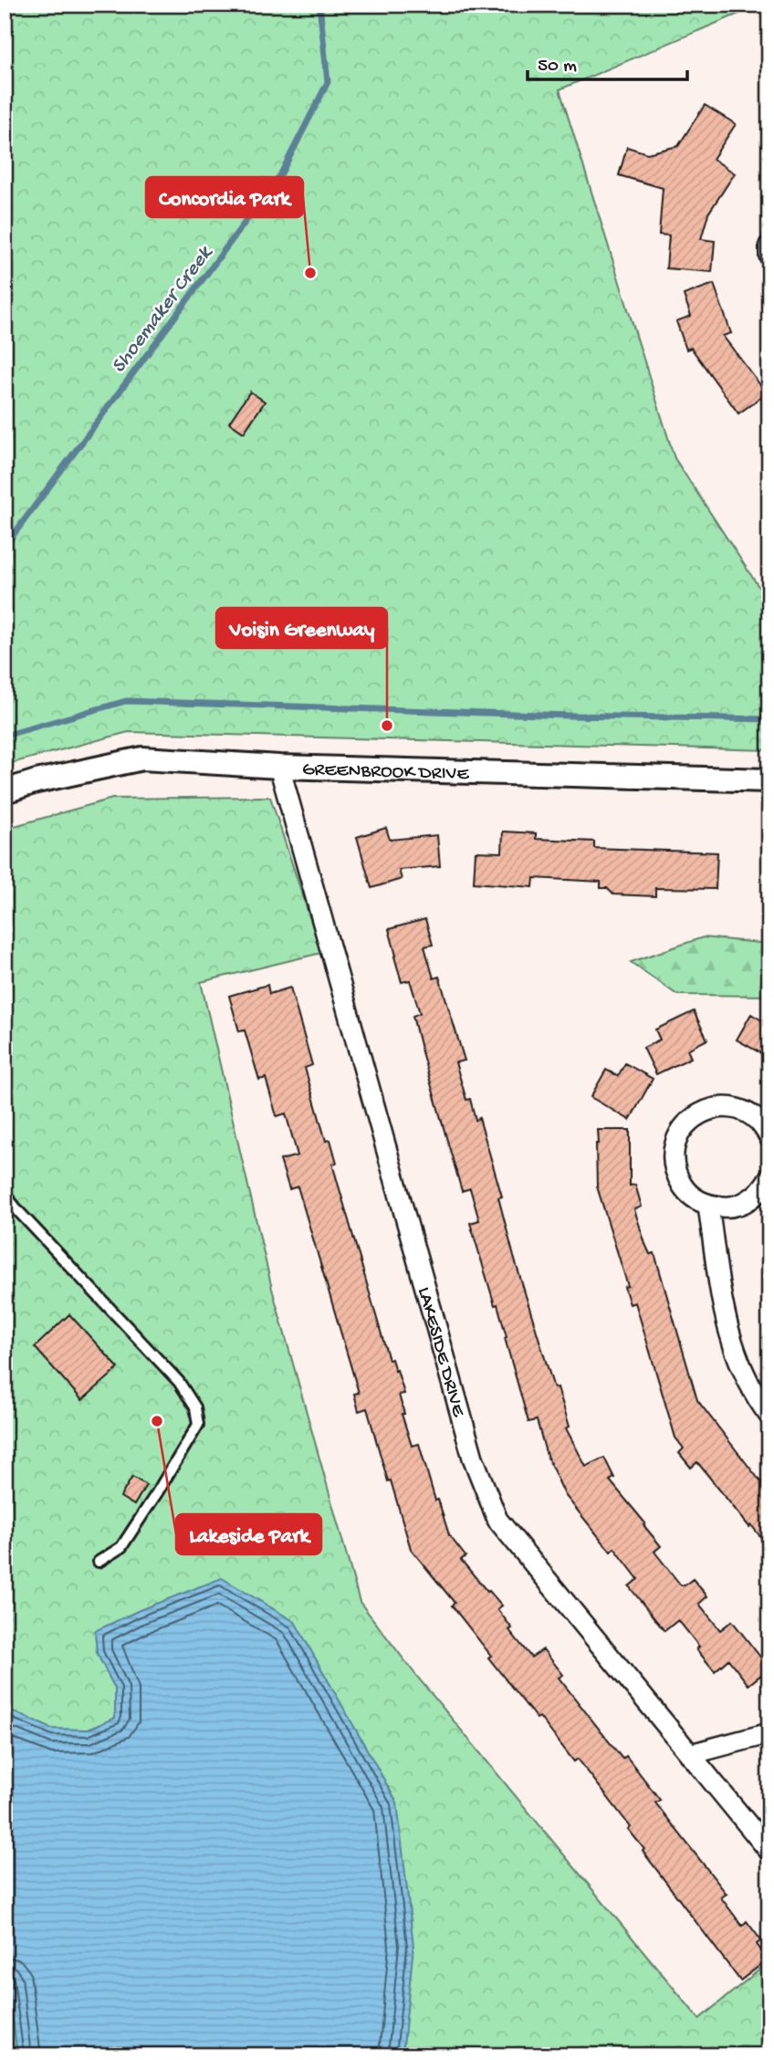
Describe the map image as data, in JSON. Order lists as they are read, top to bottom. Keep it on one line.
{"streets":{"street":["GREENBROOK DRIVE","LAKESIDE DRIVE"]},"crossings":[["GREENBROOK DRIVE","LAKESIDE DRIVE"]],"water":["Shoemaker Creek"],"places":["Concordia Park","Voisin Greenway","Lakeside Park"],"scale_bar":"50 m"}
